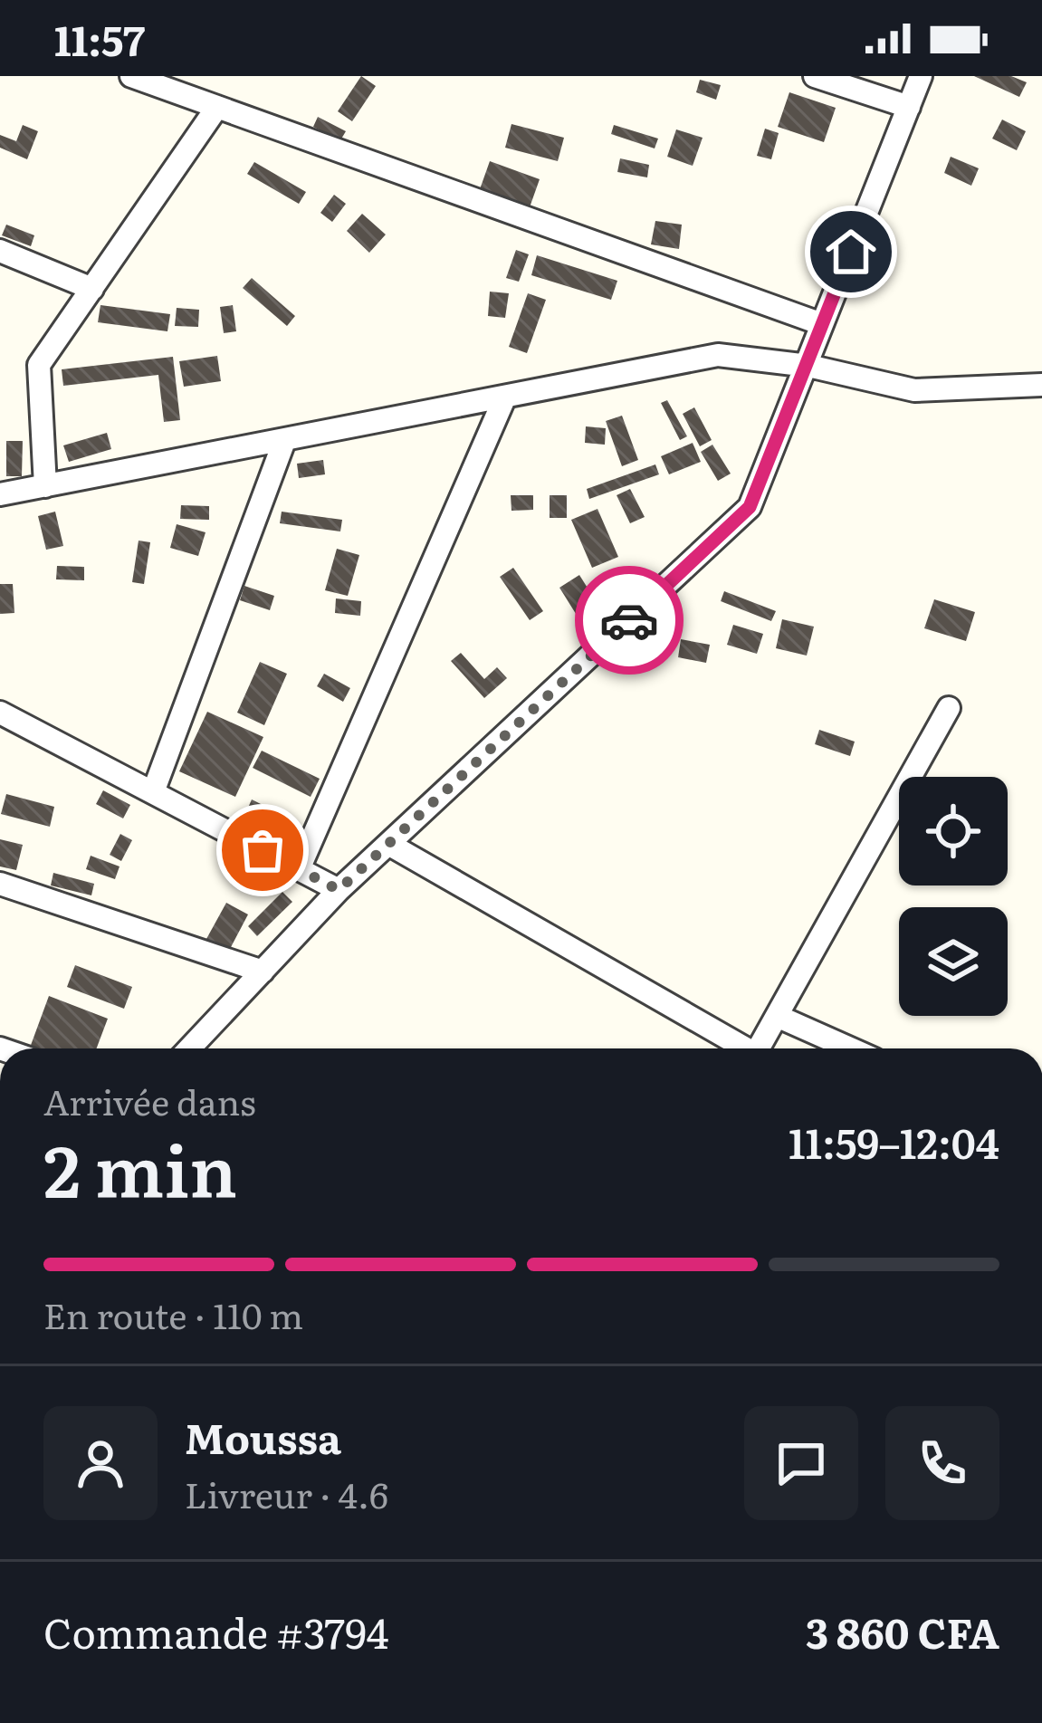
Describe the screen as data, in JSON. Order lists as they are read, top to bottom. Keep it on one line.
{"page":{"status":"11:57","heading":["2 min","Arrivée dans","11:59–12:04"],"panel":["Moussa","Livreur · 4.6","Commande #3794","3 860 CFA"],"bar":"En route · 110 m"}}
